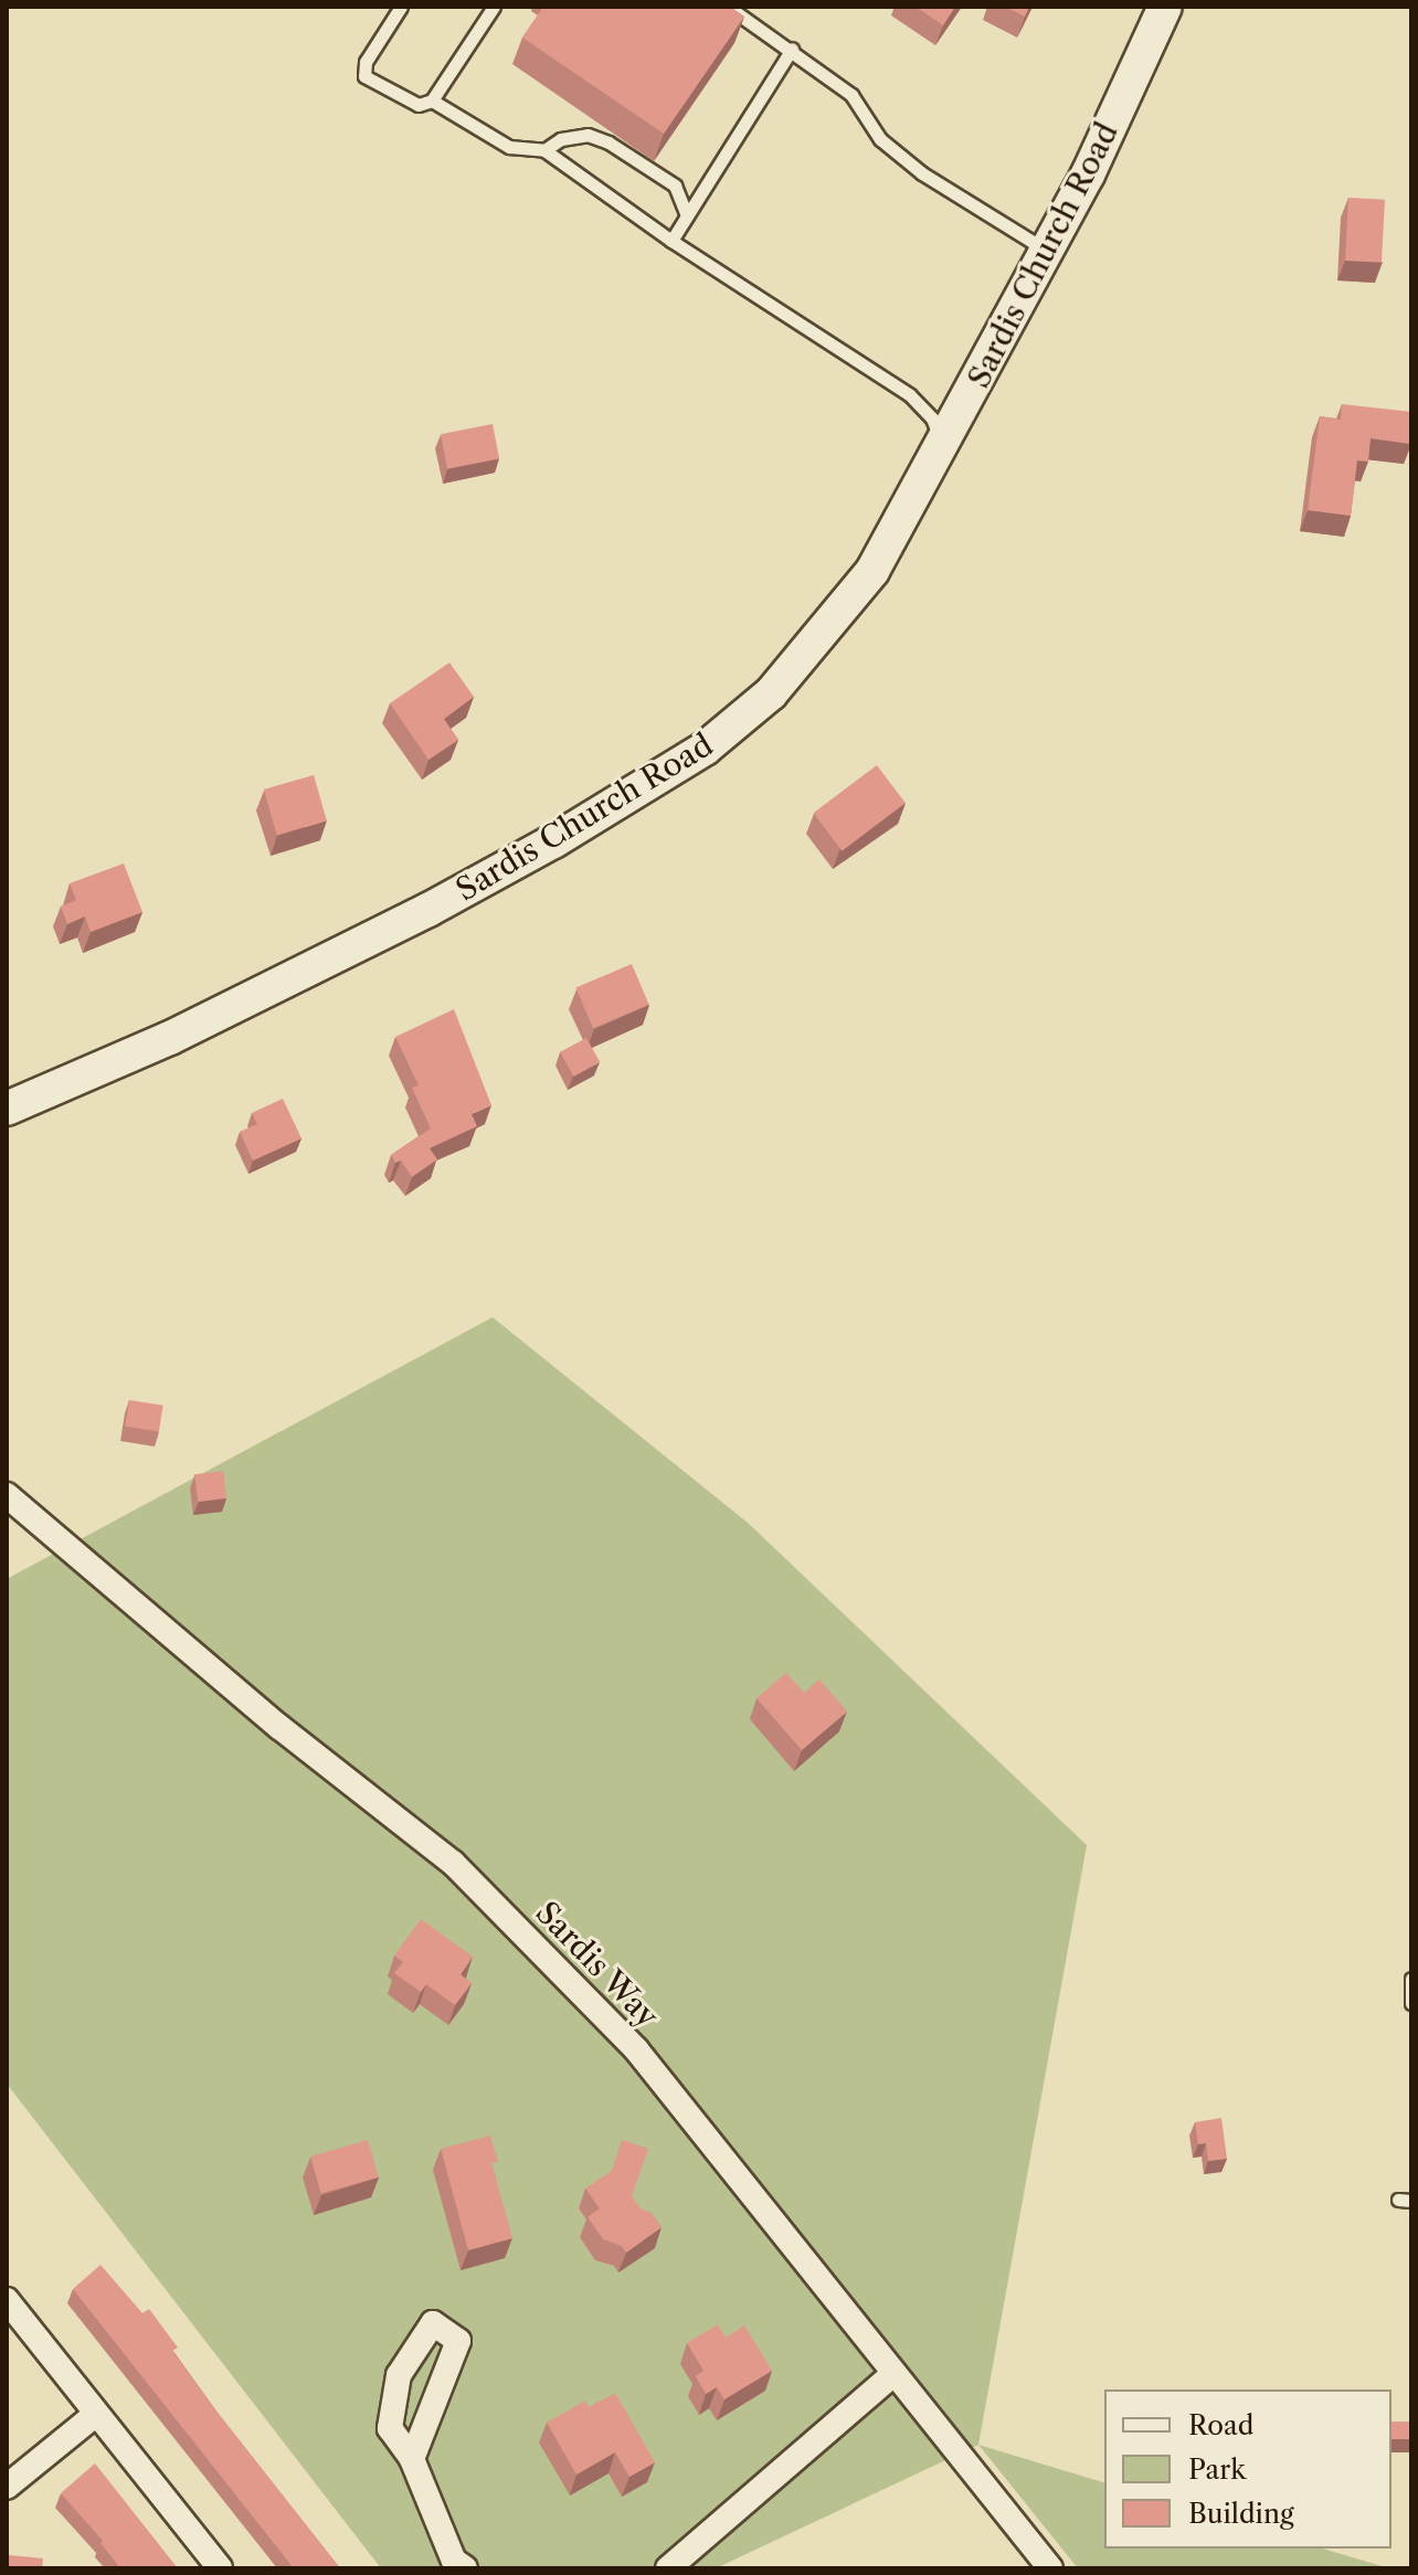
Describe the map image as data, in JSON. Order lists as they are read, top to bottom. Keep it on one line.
{"streets":{"street":["Sardis Church Road","Sardis Way"]},"legend":["Road","Park","Building"]}
